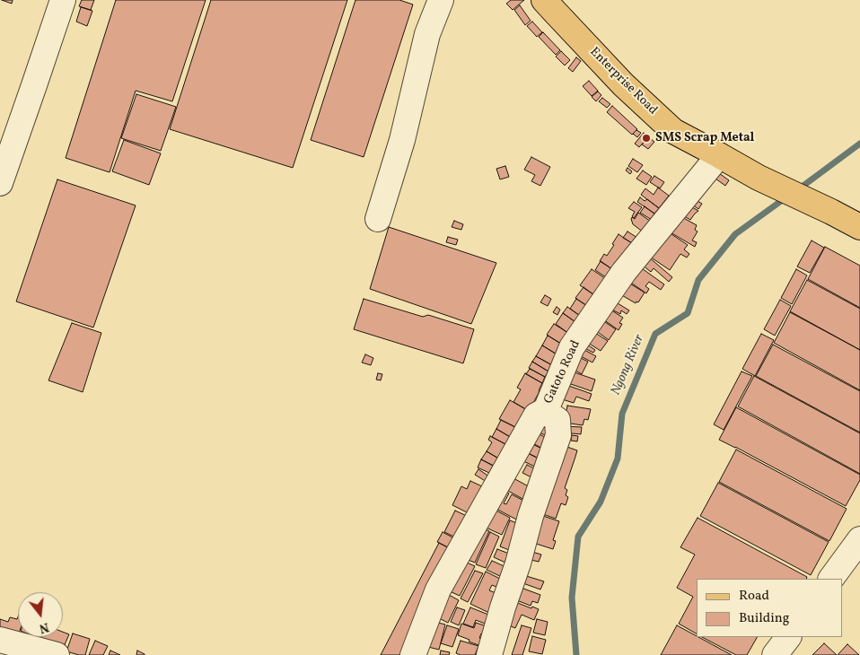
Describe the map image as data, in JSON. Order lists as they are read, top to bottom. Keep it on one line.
{"streets":{"main road":["Enterprise Road"],"street":["Gatoto Road"]},"crossings":[["Enterprise Road","Gatoto Road"]],"water":["Ngong River"],"places":["SMS Scrap Metal"],"legend":["Road","Building"],"north":"bottom"}
